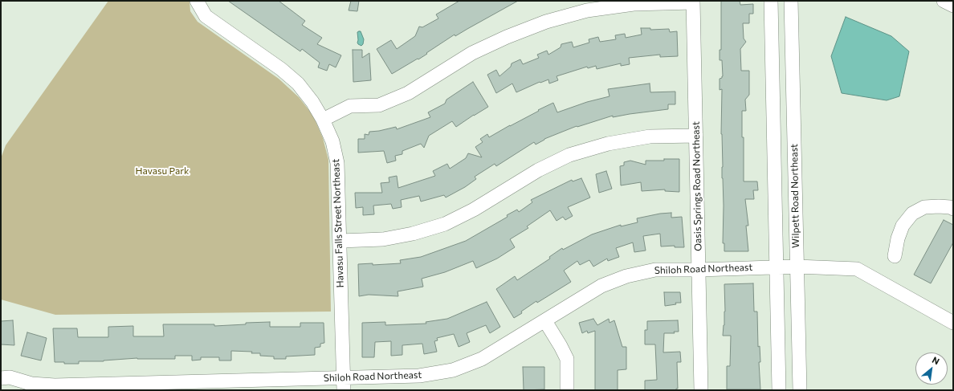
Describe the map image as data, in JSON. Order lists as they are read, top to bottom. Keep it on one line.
{"streets":{"street":["Oasis Springs Road Northeast","Wilpett Road Northeast","Havasu Falls Street Northeast","Shiloh Road Northeast"]},"crossings":[["Oasis Springs Road Northeast","Shiloh Road Northeast"],["Wilpett Road Northeast","Shiloh Road Northeast"],["Havasu Falls Street Northeast","Shiloh Road Northeast"]],"parks":["Havasu Park"],"north":"top right"}
